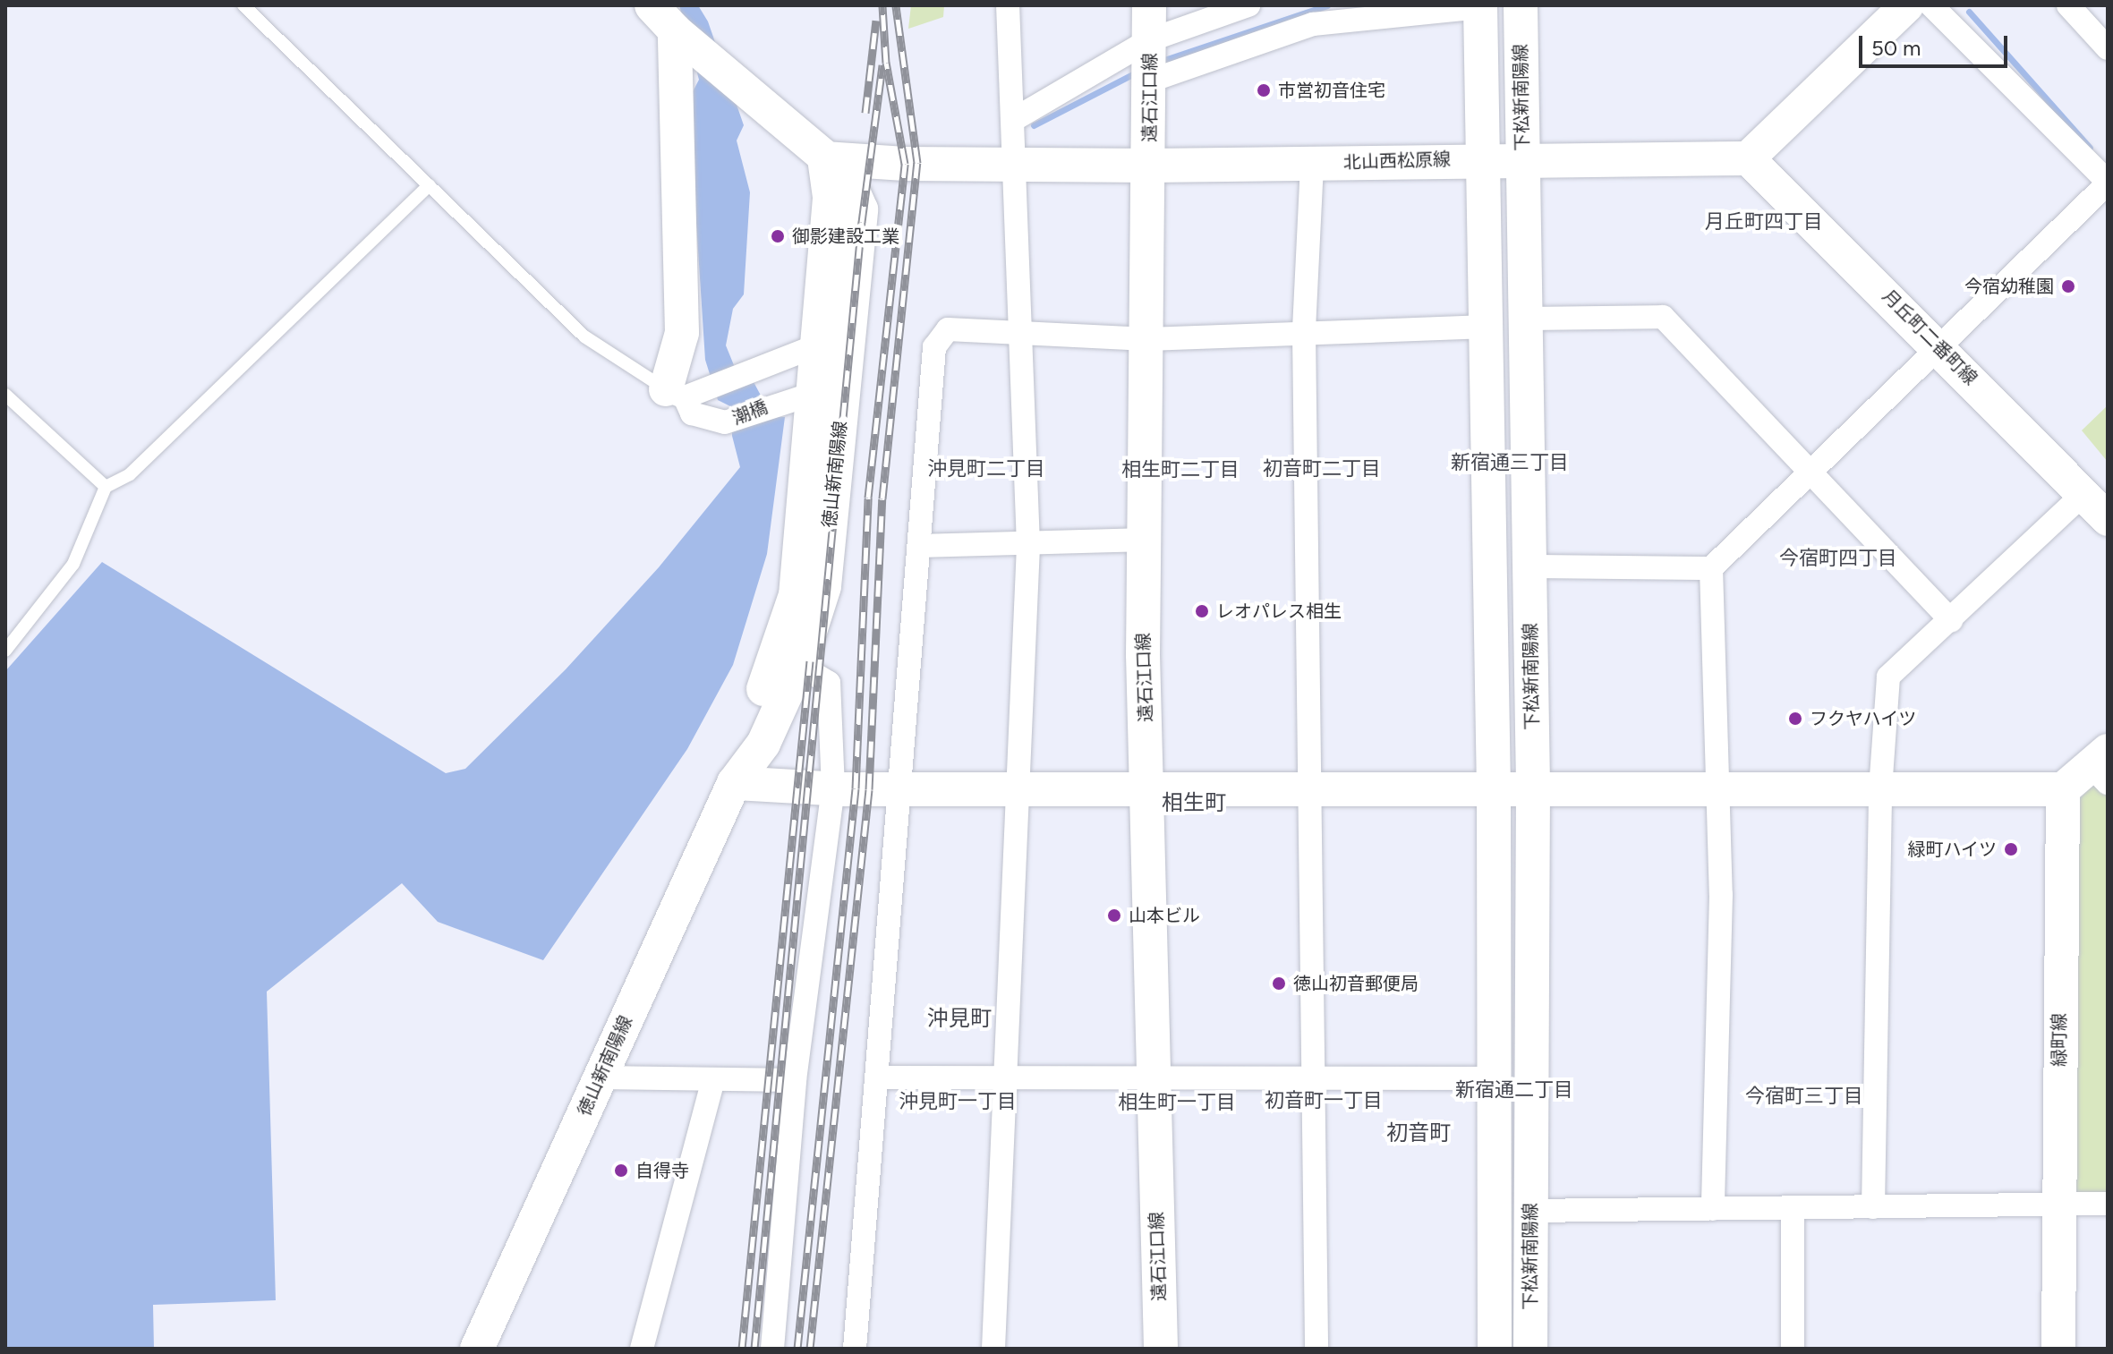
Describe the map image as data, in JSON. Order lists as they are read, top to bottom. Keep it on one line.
{"streets":{"street":["遠石江口線","下松新南陽線","北山西松原線","月丘町二番町線","潮橋","徳山新南陽線","緑町線"]},"crossings":[["遠石江口線","北山西松原線"],["下松新南陽線","北山西松原線"],["北山西松原線","月丘町二番町線"],["北山西松原線","徳山新南陽線"],["潮橋","徳山新南陽線"]],"districts":["月丘町四丁目","新宿通三丁目","沖見町二丁目","初音町二丁目","相生町二丁目","今宿町四丁目","相生町","沖見町","新宿通二丁目","今宿町三丁目","初音町一丁目","沖見町一丁目","相生町一丁目","初音町"],"places":["市営初音住宅","御影建設工業","今宿幼稚園","レオパレス相生","フクヤハイツ","緑町ハイツ","山本ビル","徳山初音郵便局","自得寺"],"scale_bar":"50 m"}
